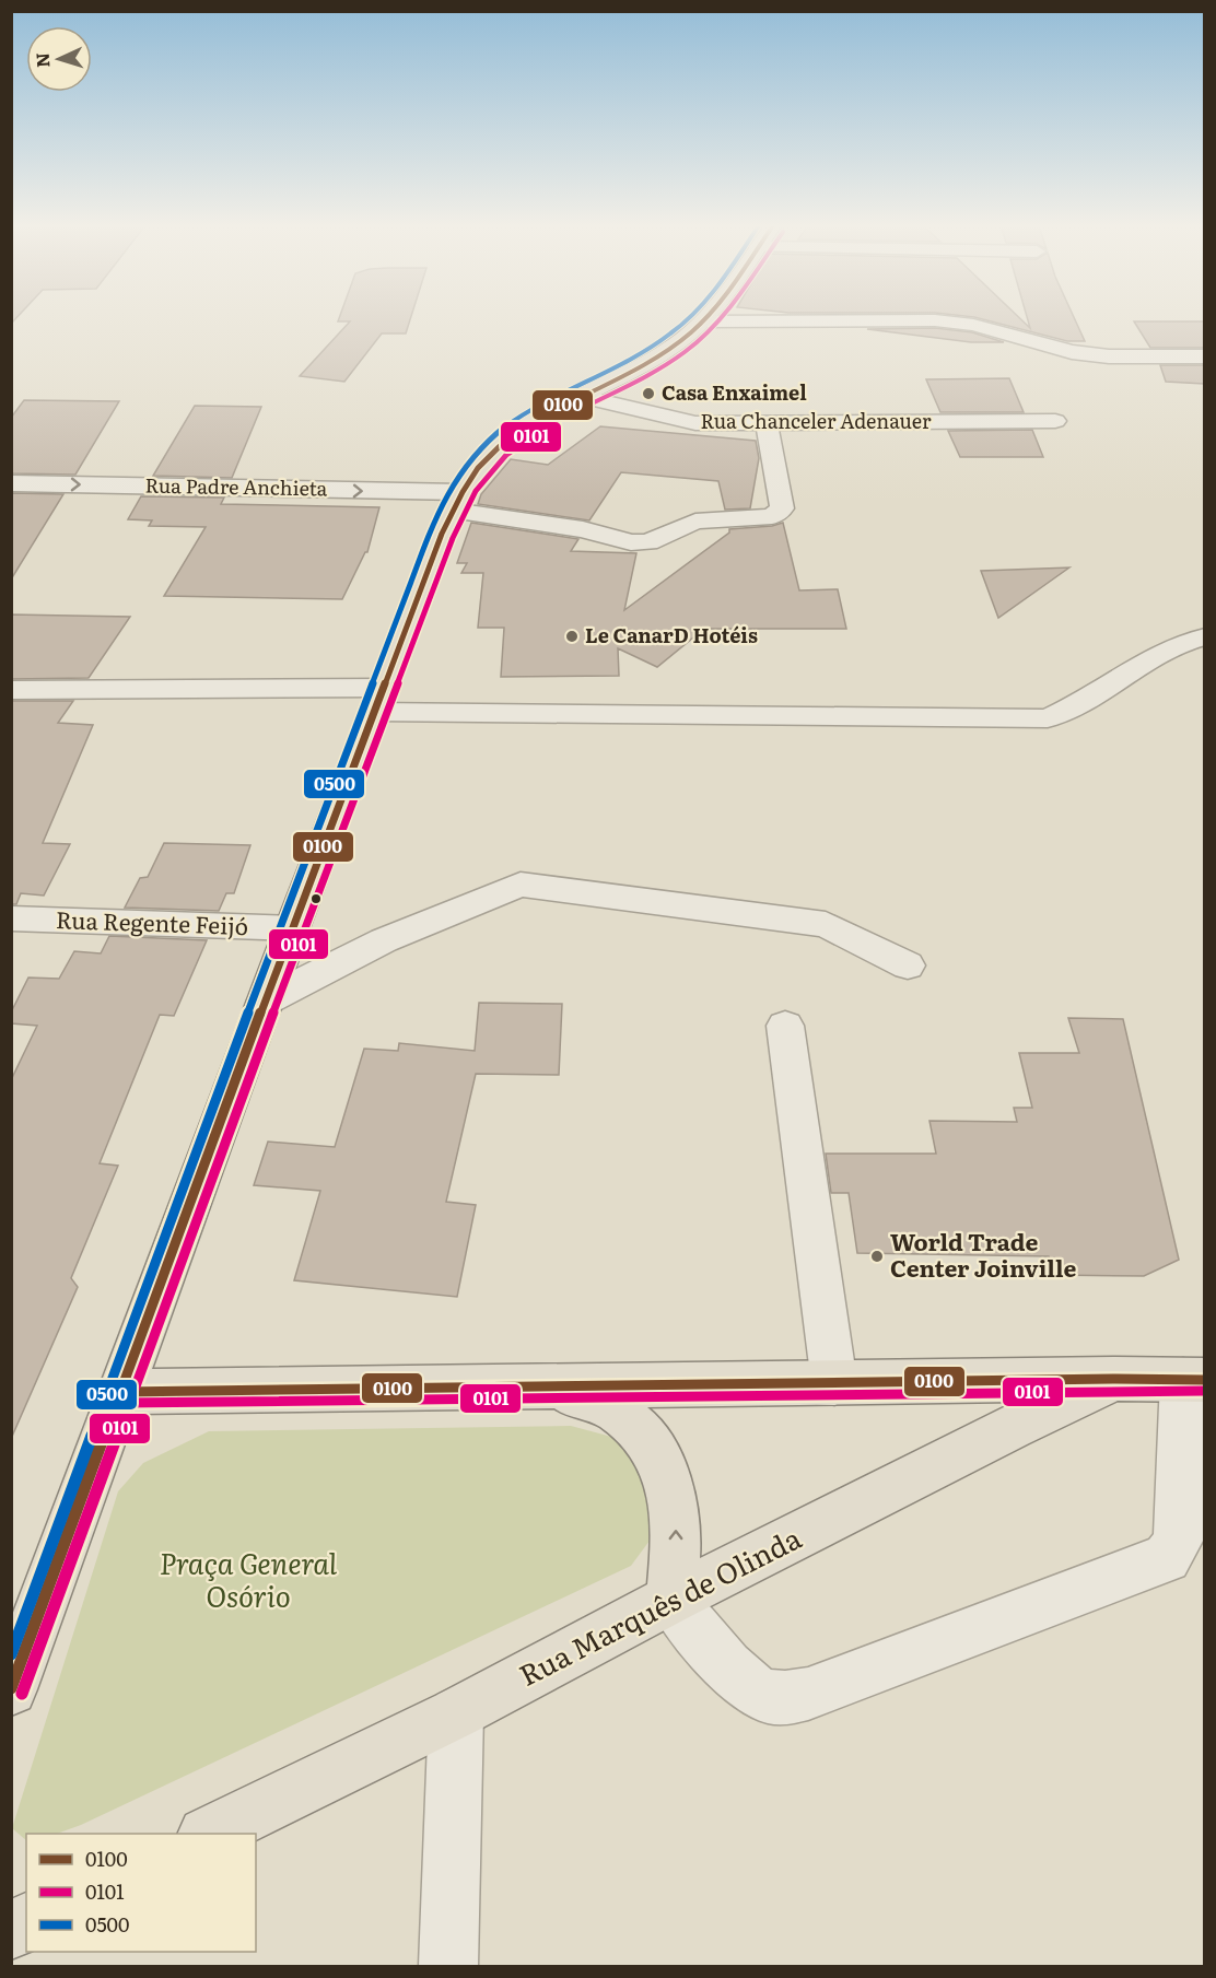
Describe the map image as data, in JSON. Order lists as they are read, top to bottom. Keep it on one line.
{"streets":{"main road":["Rua Marquês de Olinda"],"street":["Rua Chanceler Adenauer","Rua Padre Anchieta","Rua Regente Feijó"]},"crossings":[["Rua Chanceler Adenauer","Rua Padre Anchieta"]],"parks":["Praça General Osório"],"places":["Casa Enxaimel","Le CanarD Hotéis","World Trade Center Joinville"],"lines":["transit line 0100","transit line 0101","transit line 0500"],"legend":["0100","0101","0500"],"north":"left"}
